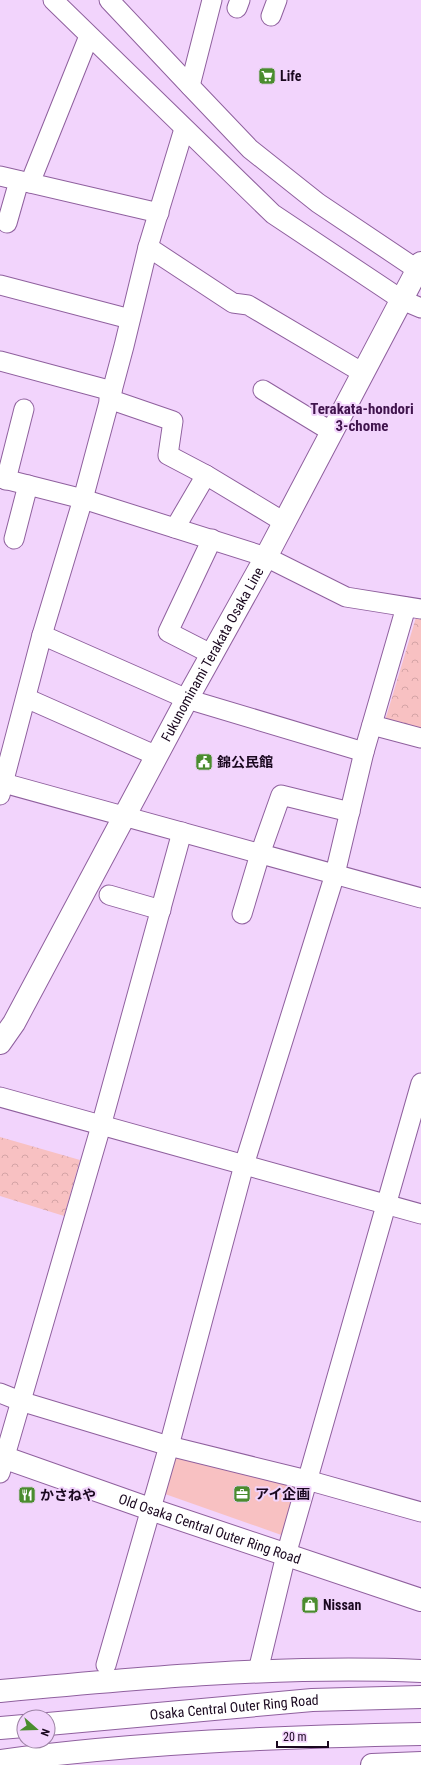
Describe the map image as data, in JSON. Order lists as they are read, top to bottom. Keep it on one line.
{"streets":{"main road":["Fukunominami Terakata Osaka Line","Old Osaka Central Outer Ring Road","Osaka Central Outer Ring Road"]},"districts":["Terakata-hondori 3-chome"],"places":{"supermarket":["Life"],"public building":["錦公民館"],"office":["アイ企画"],"restaurant":["かさねや"],"shop":["Nissan"]},"scale_bar":"20 m","north":"right"}
